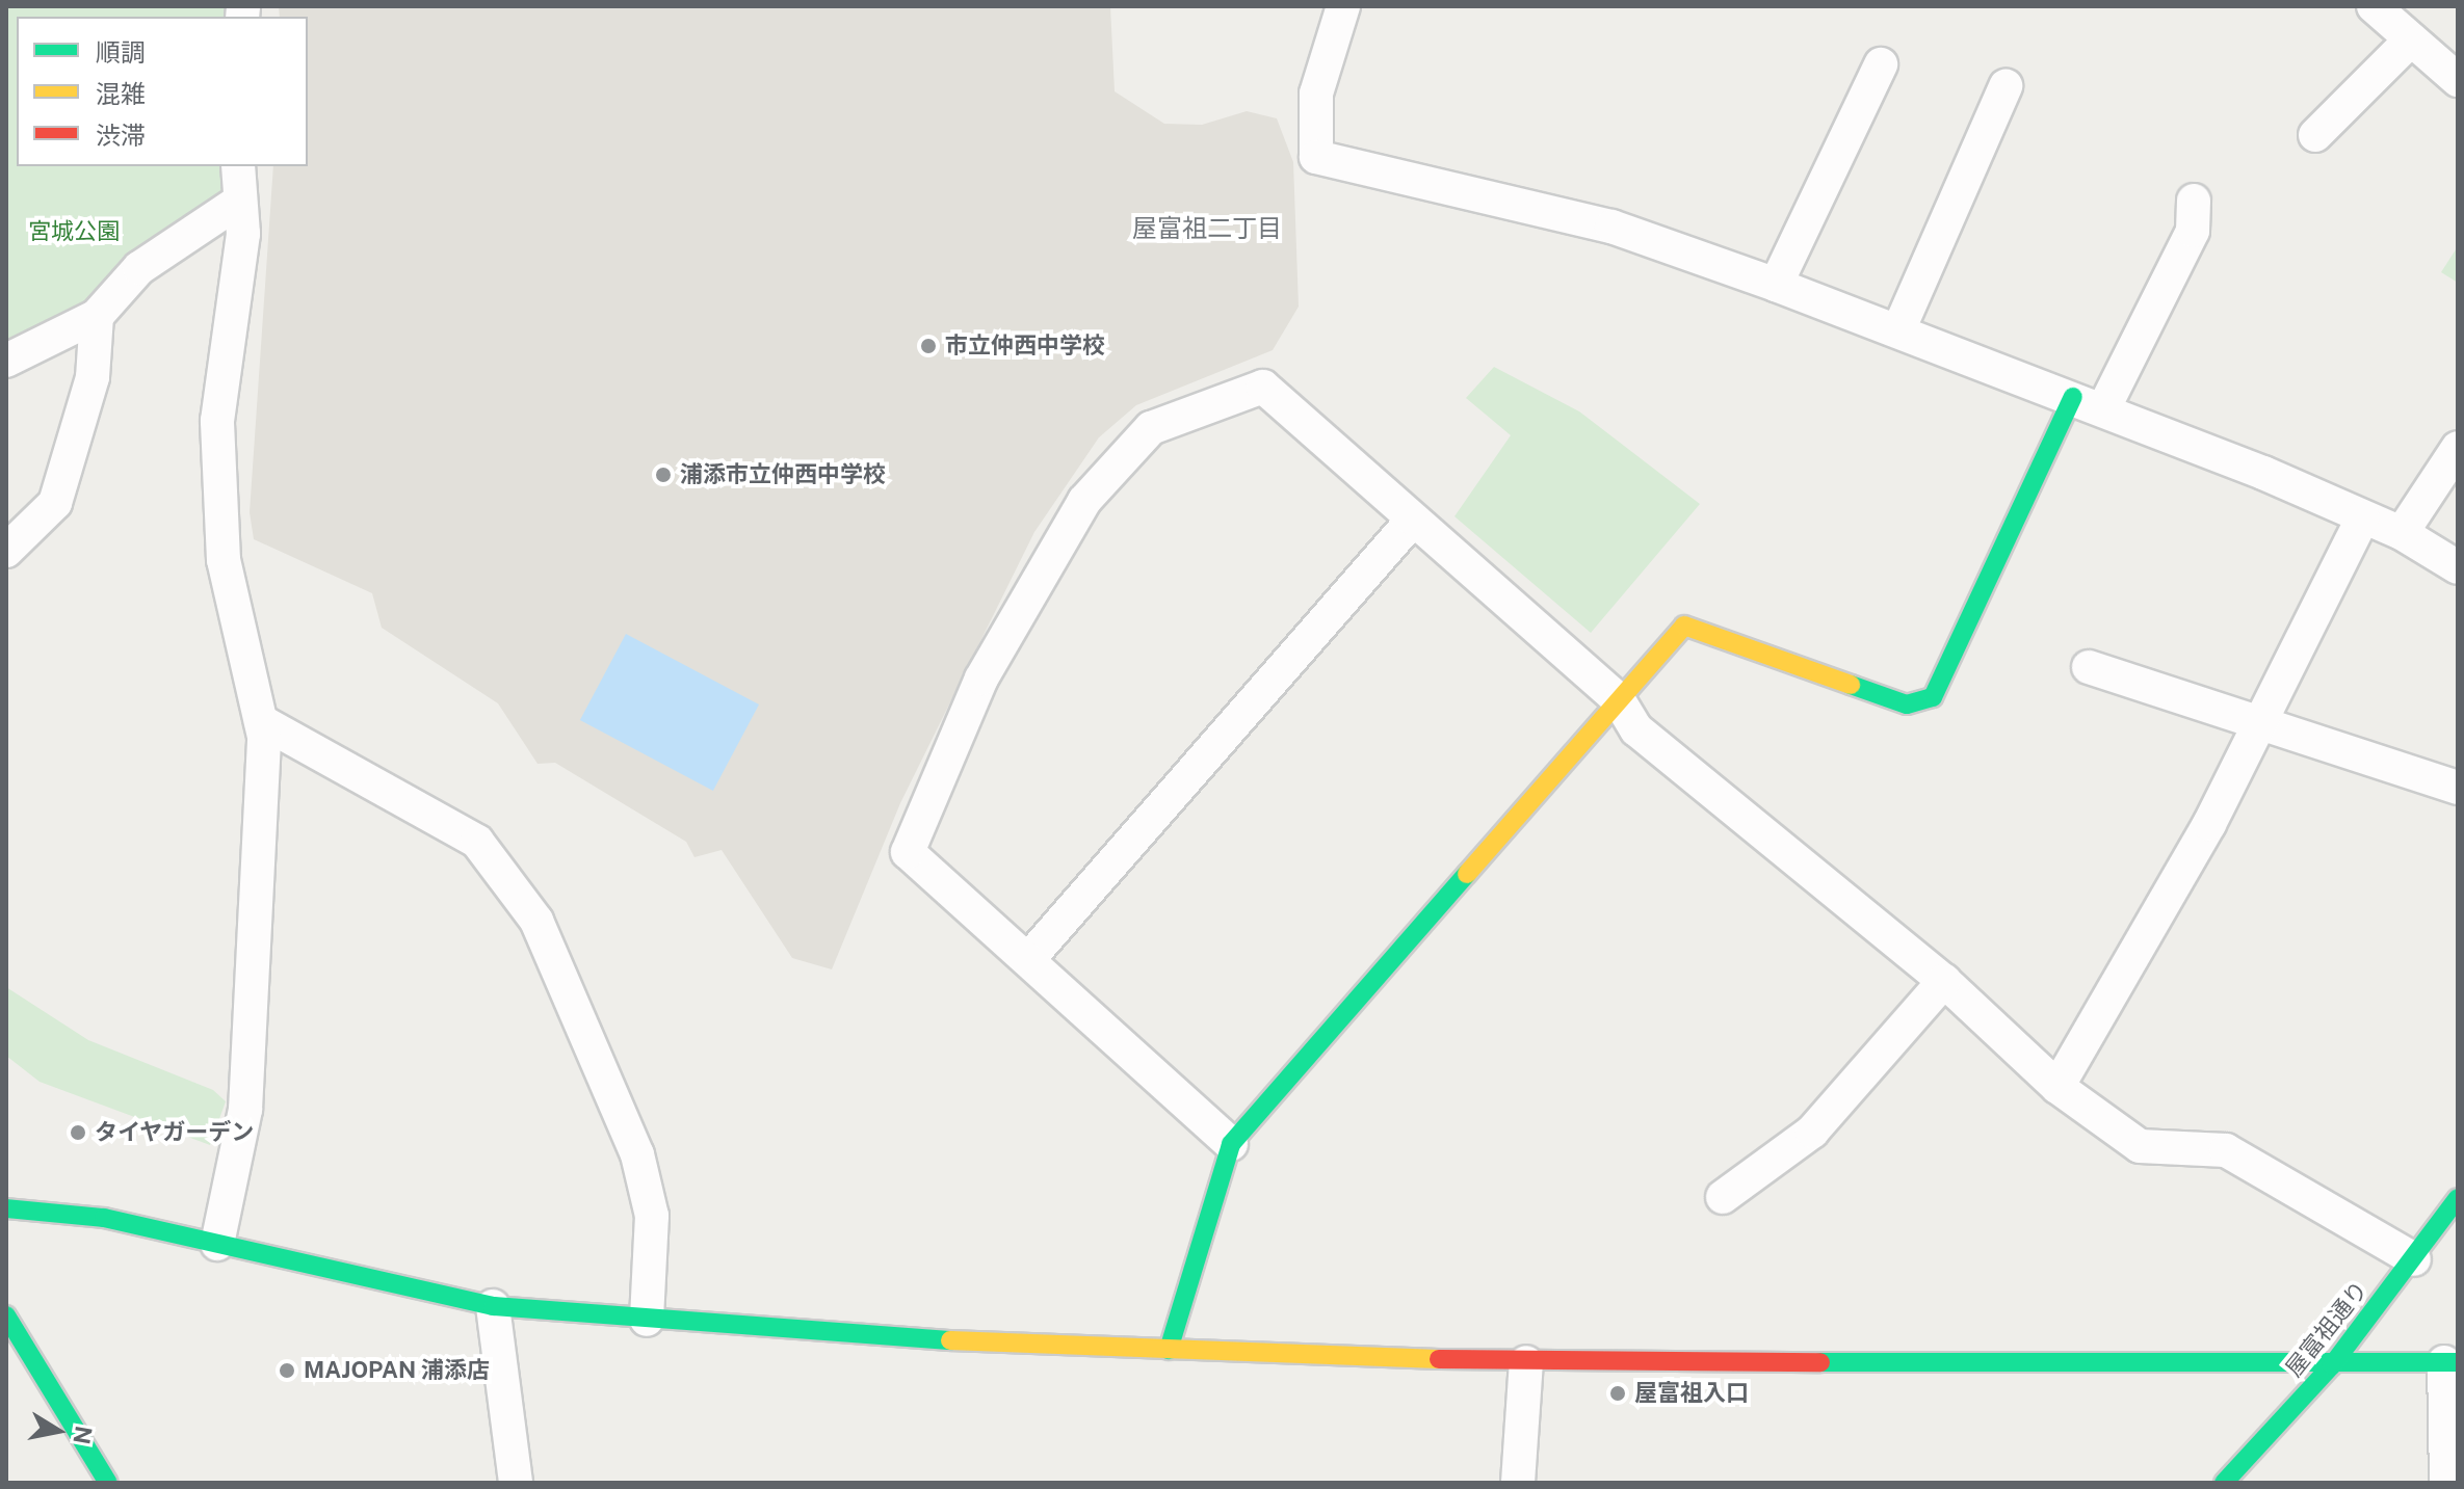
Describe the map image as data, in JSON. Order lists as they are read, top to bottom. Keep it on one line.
{"streets":{"street":["屋富祖通り"]},"districts":["屋富祖二丁目"],"parks":["宮城公園"],"places":["市立仲西中学校","浦添市立仲西中学校","タイヤガーデン","MAJOPAN 浦添店","屋富祖入口"],"legend":["順調","混雑","渋滞"],"north":"right"}
